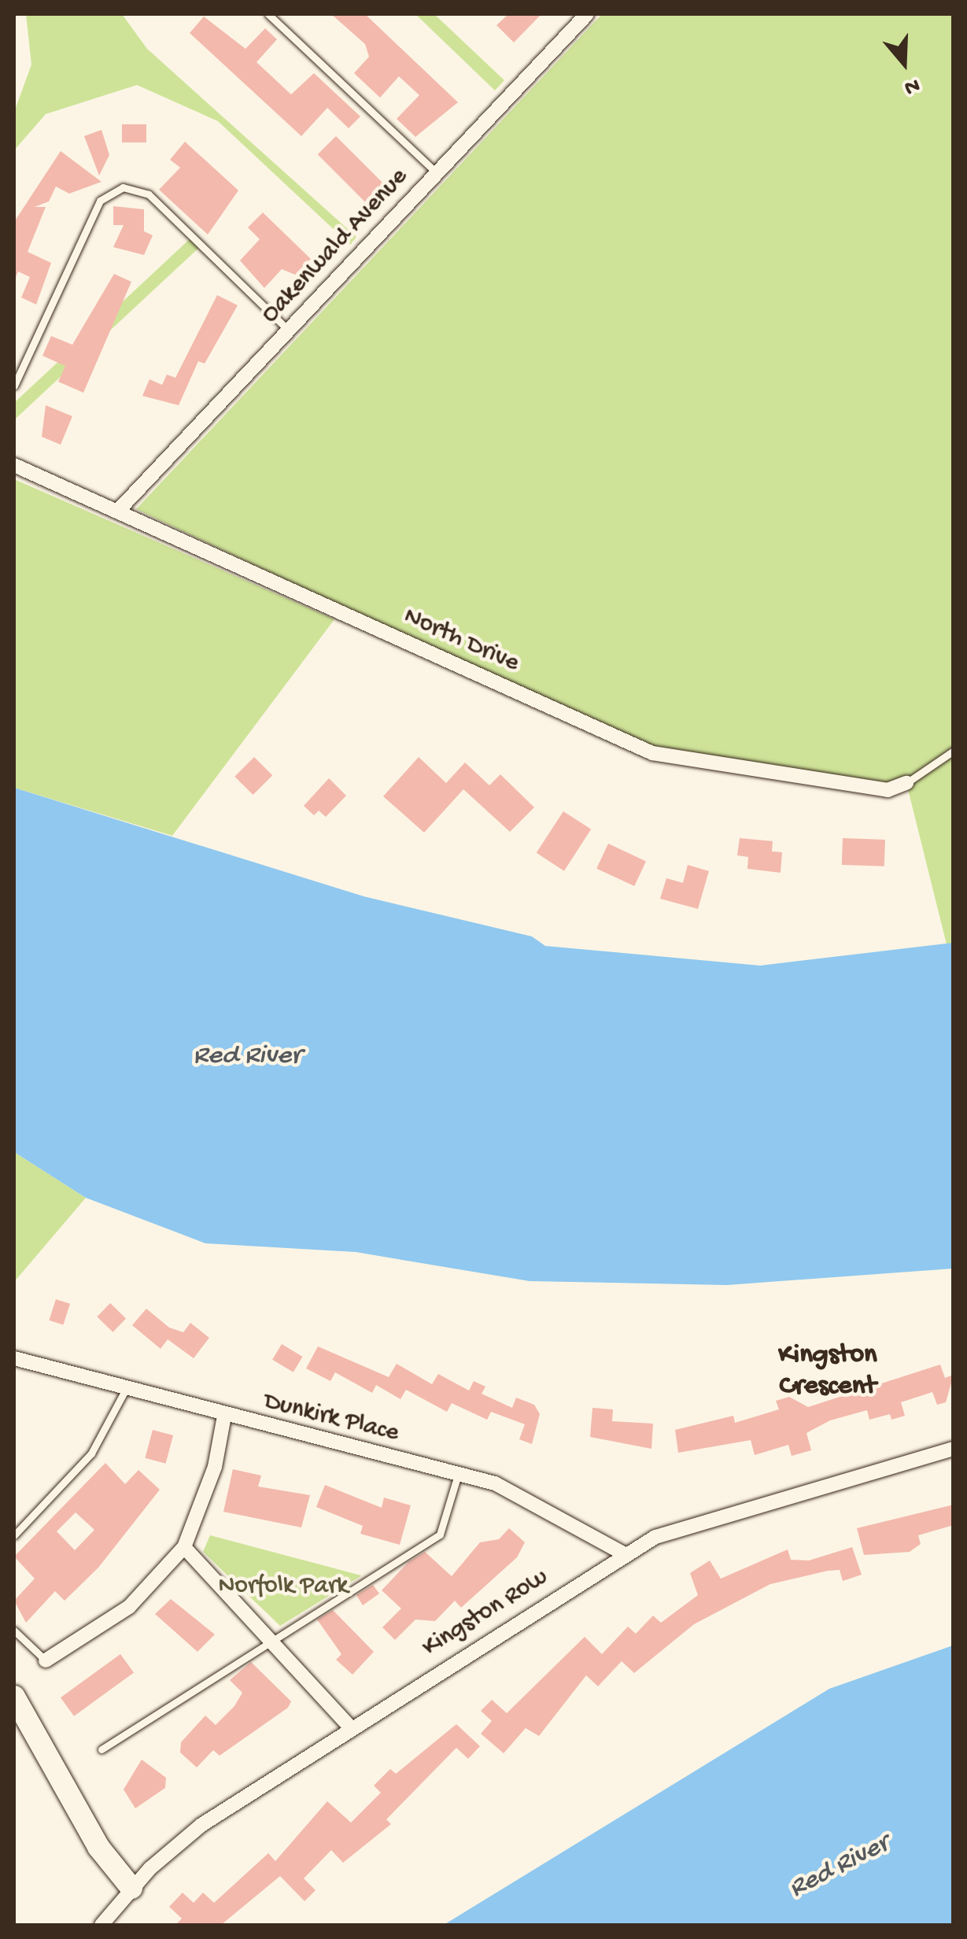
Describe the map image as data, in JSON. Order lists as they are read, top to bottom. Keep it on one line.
{"streets":{"street":["Oakenwald Avenue","North Drive","Dunkirk Place","Kingston Row"]},"crossings":[["Oakenwald Avenue","North Drive"],["Dunkirk Place","Kingston Row"]],"districts":["Kingston Crescent"],"water":["Red River"],"parks":["Norfolk Park"],"north":"bottom"}
